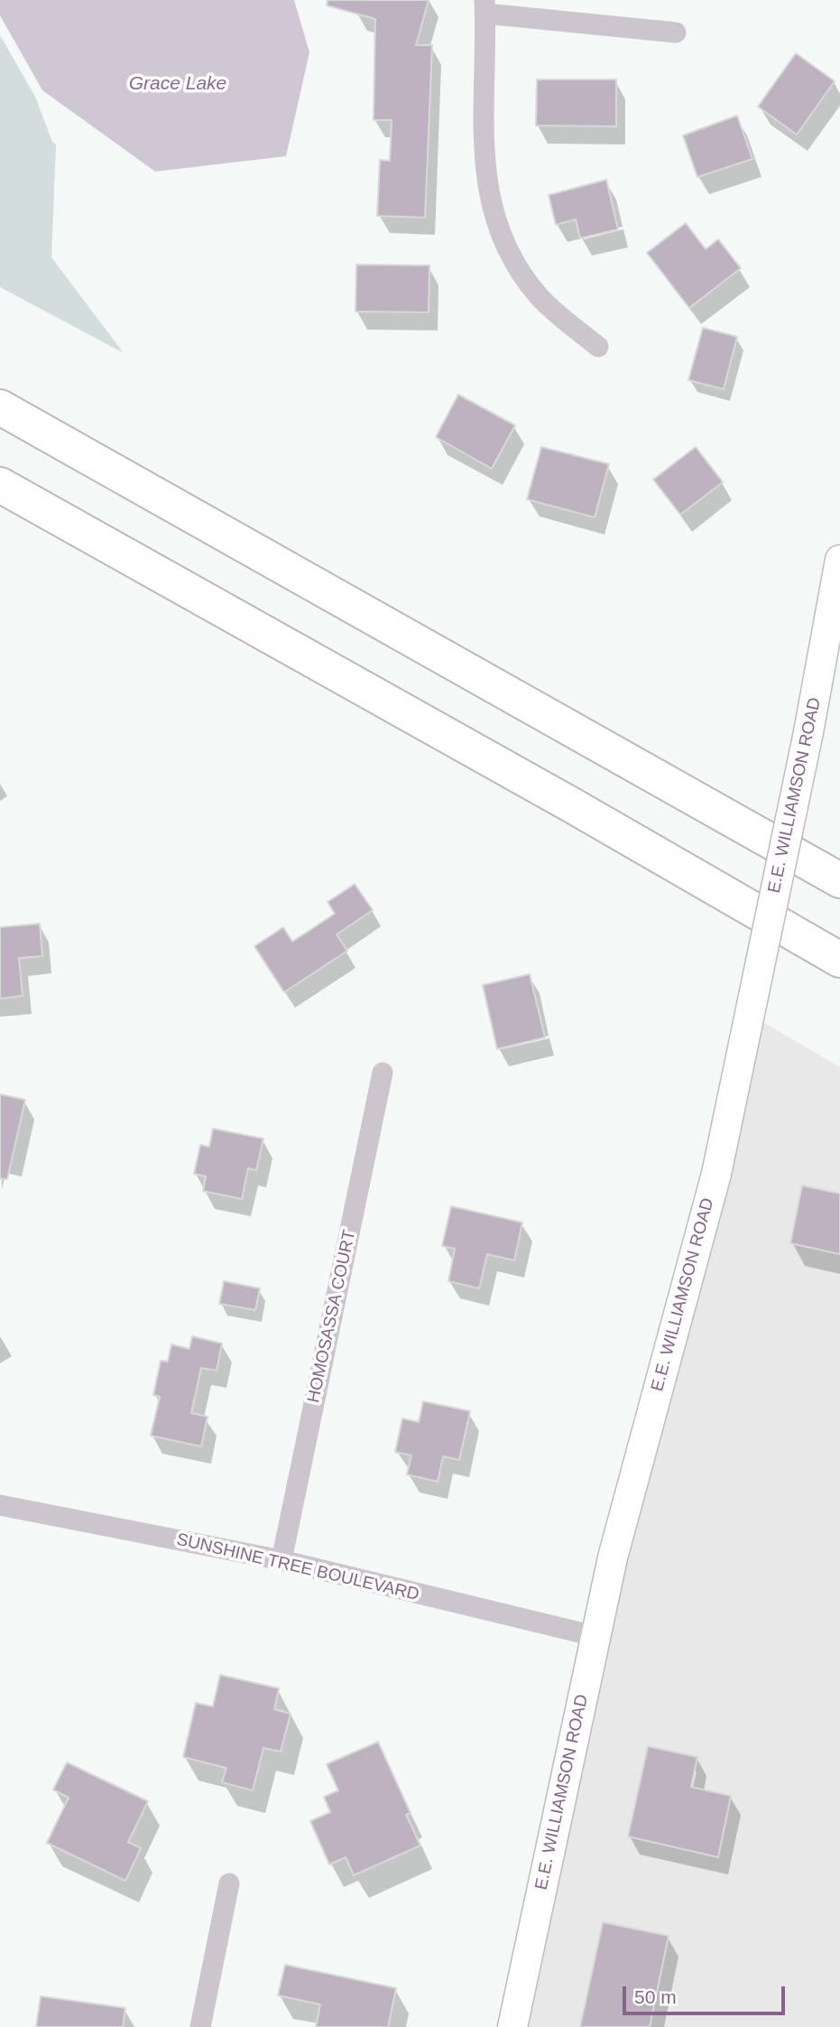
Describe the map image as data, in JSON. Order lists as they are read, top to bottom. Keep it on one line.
{"streets":{"street":["E.E. WILLIAMSON ROAD","HOMOSASSA COURT","SUNSHINE TREE BOULEVARD"]},"crossings":[["E.E. WILLIAMSON ROAD","SUNSHINE TREE BOULEVARD"],["HOMOSASSA COURT","SUNSHINE TREE BOULEVARD"]],"water":["Grace Lake"],"scale_bar":"50 m"}
